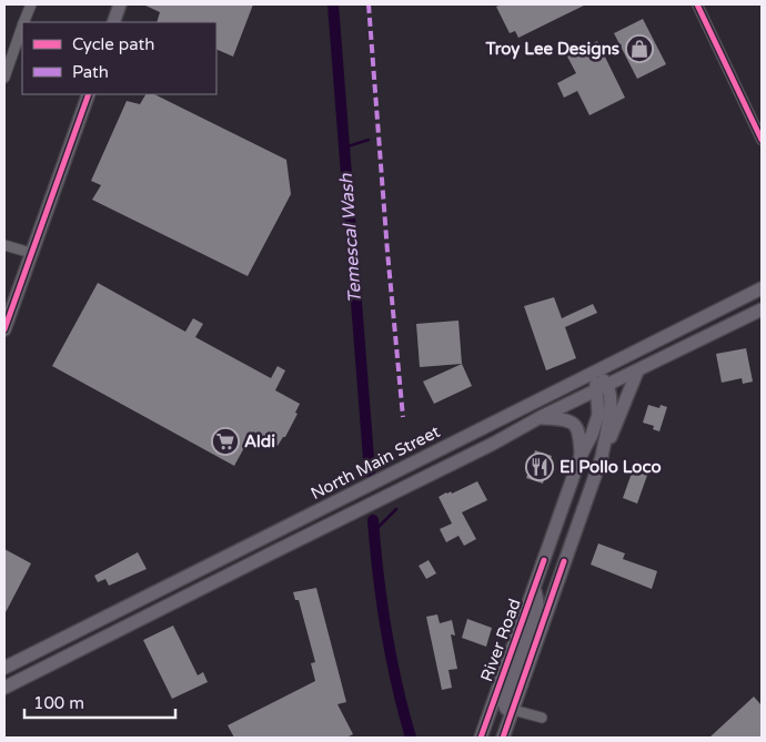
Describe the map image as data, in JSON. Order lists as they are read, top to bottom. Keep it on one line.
{"streets":{"main road":["North Main Street","River Road"]},"crossings":[["North Main Street","River Road"]],"water":["Temescal Wash"],"places":{"shop":["Troy Lee Designs"],"supermarket":["Aldi"],"restaurant":["El Pollo Loco"]},"legend":["Cycle path","Path"],"scale_bar":"100 m"}
